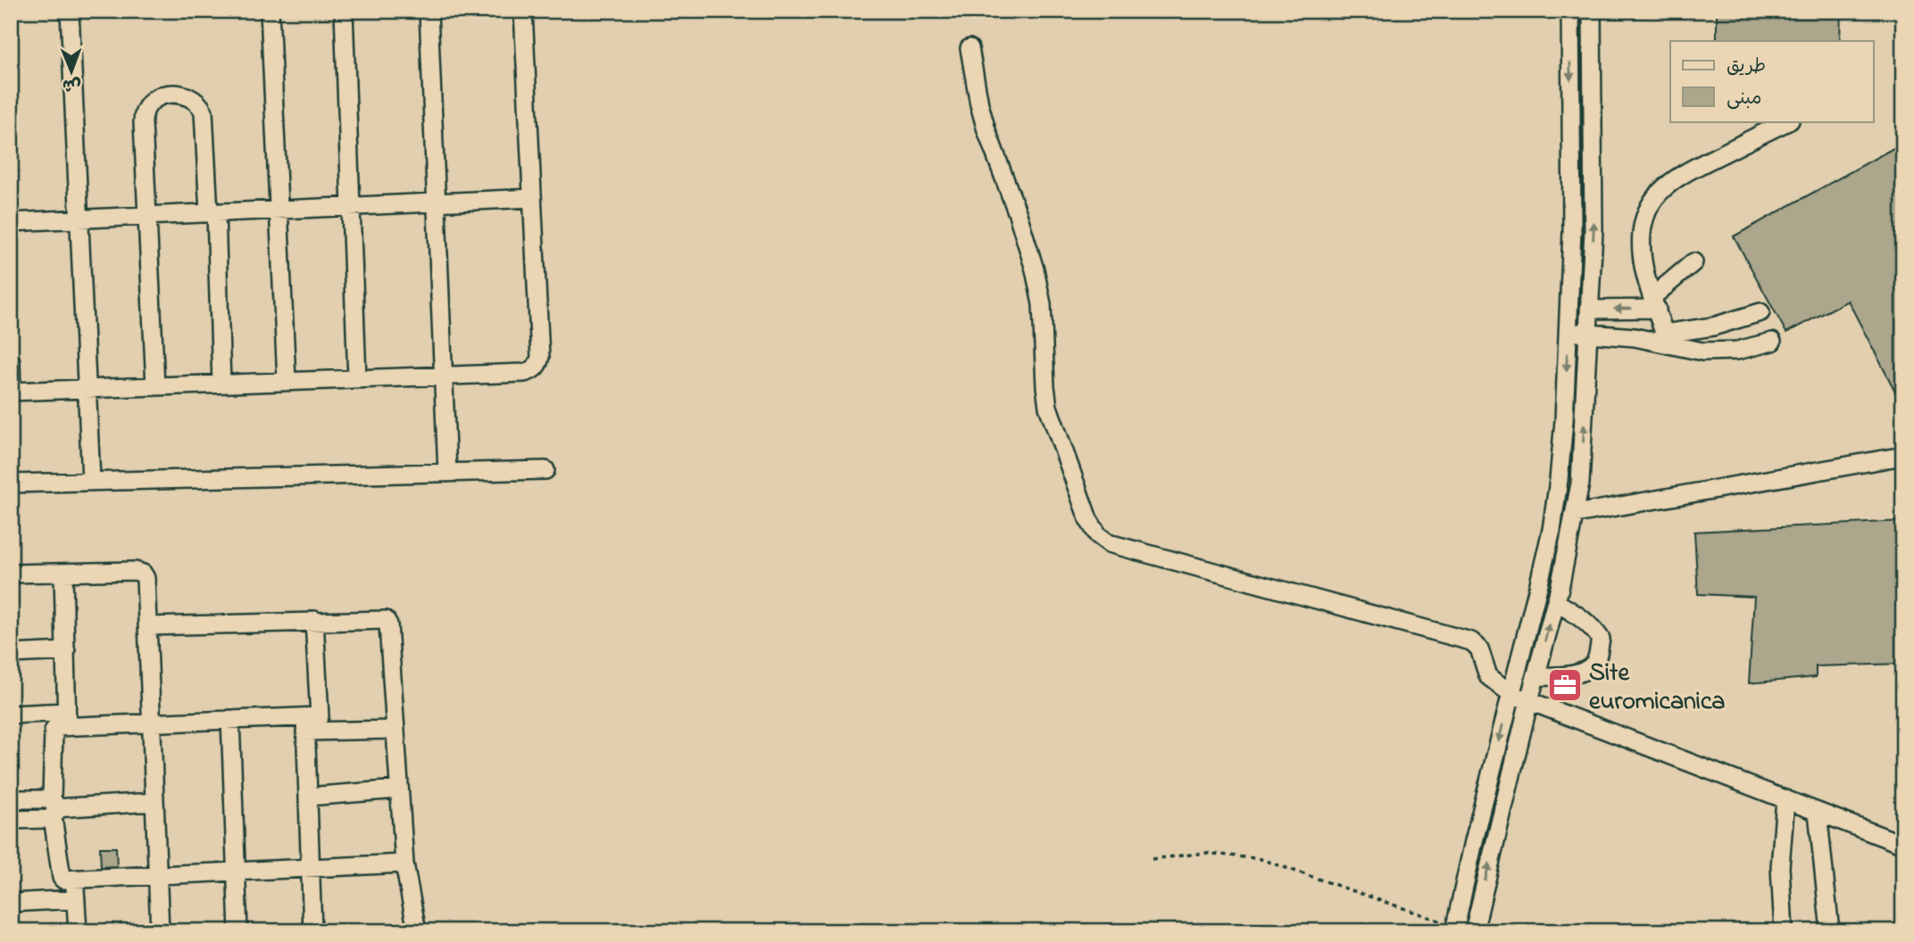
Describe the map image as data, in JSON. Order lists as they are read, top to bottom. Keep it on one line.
{"places":{"office":["Site euromicanica"]},"legend":["طريق","مبنى"],"north":"bottom"}
